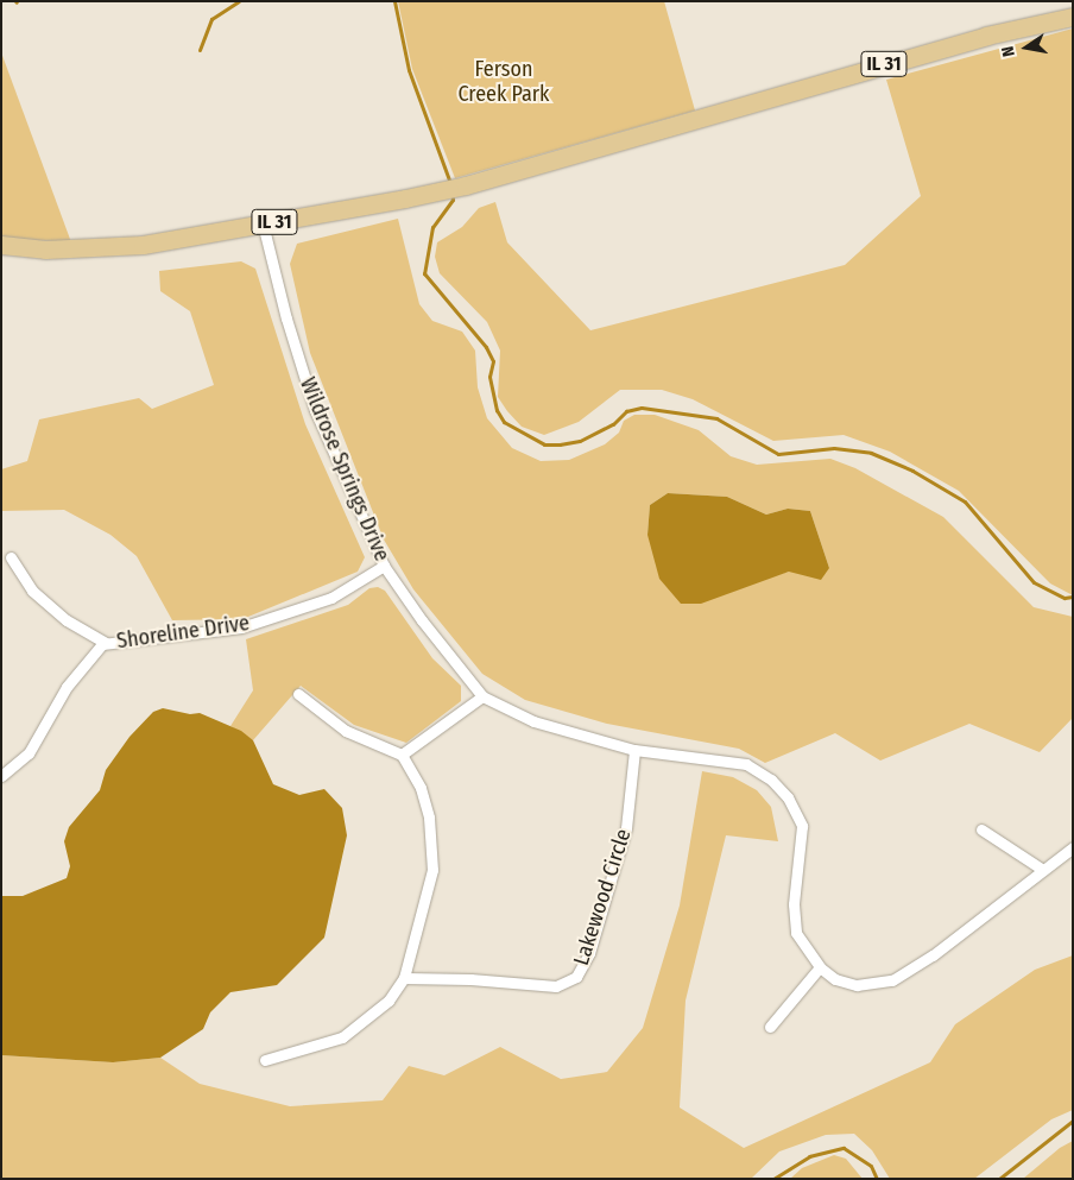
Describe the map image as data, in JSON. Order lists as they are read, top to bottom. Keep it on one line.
{"streets":{"main road":["IL 31"],"street":["Wildrose Springs Drive","Shoreline Drive","Lakewood Circle"]},"crossings":[["IL 31","Wildrose Springs Drive"],["Wildrose Springs Drive","Shoreline Drive"],["Wildrose Springs Drive","Lakewood Circle"]],"parks":["Ferson Creek Park"],"north":"left"}
